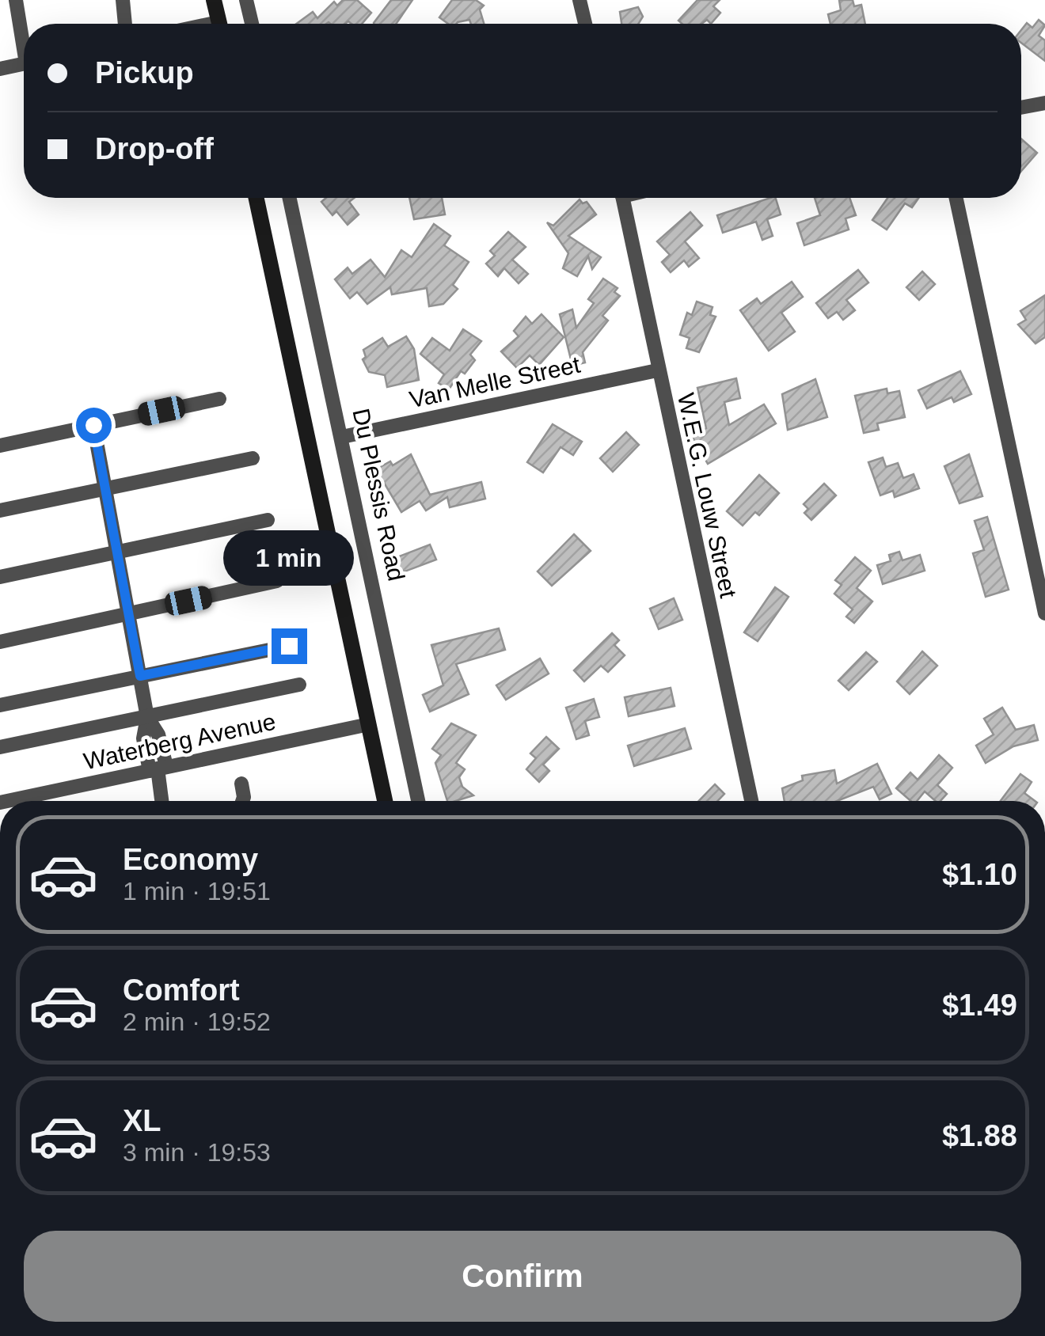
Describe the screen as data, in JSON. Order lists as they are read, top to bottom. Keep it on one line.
{"streets":{"street":["Van Melle Street","Du Plessis Road","W.E.G. Louw Street","Waterberg Avenue"]},"crossings":[["Van Melle Street","Du Plessis Road"],["Van Melle Street","W.E.G. Louw Street"]],"page":{"banner":["Pickup","Drop-off"],"bubble":"1 min","list":[{"name":"Economy","note":"1 min · 19:51","value":"$1.10"},{"name":"Comfort","note":"2 min · 19:52","value":"$1.49"},{"name":"XL","note":"3 min · 19:53","value":"$1.88"}],"buttons":"Confirm"}}
